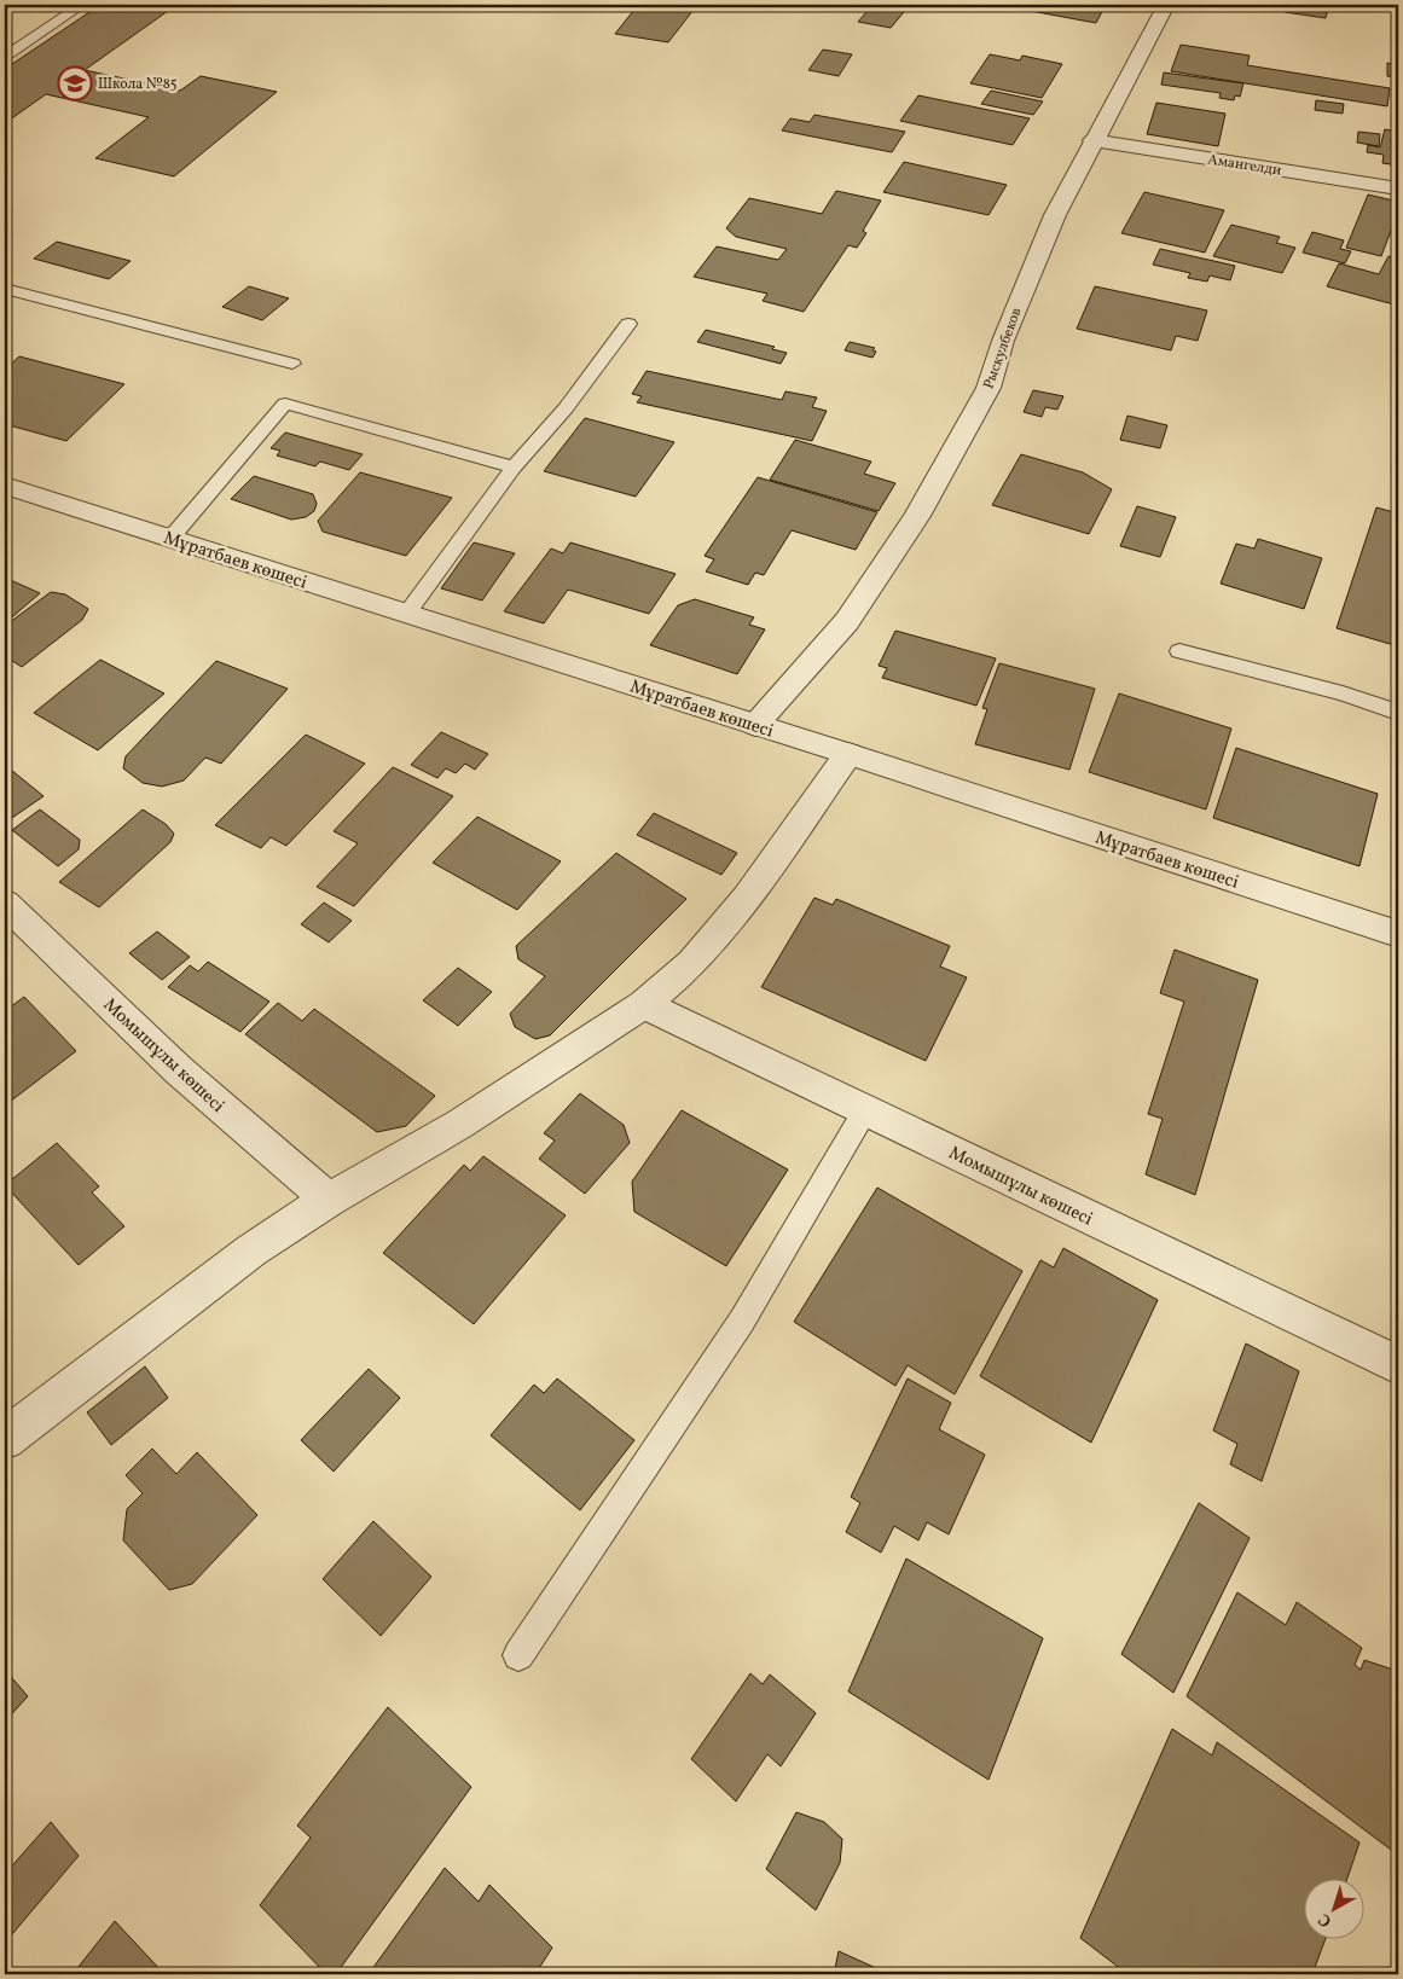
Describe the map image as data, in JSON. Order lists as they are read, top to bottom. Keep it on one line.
{"streets":{"street":["Амангелди","Рыскулбеков","Мұратбаев көшесі","Момышұлы көшесі"]},"crossings":[["Амангелди","Рыскулбеков"],["Рыскулбеков","Мұратбаев көшесі"]],"places":{"school or university":["Школа №85"]},"north":"bottom left"}
